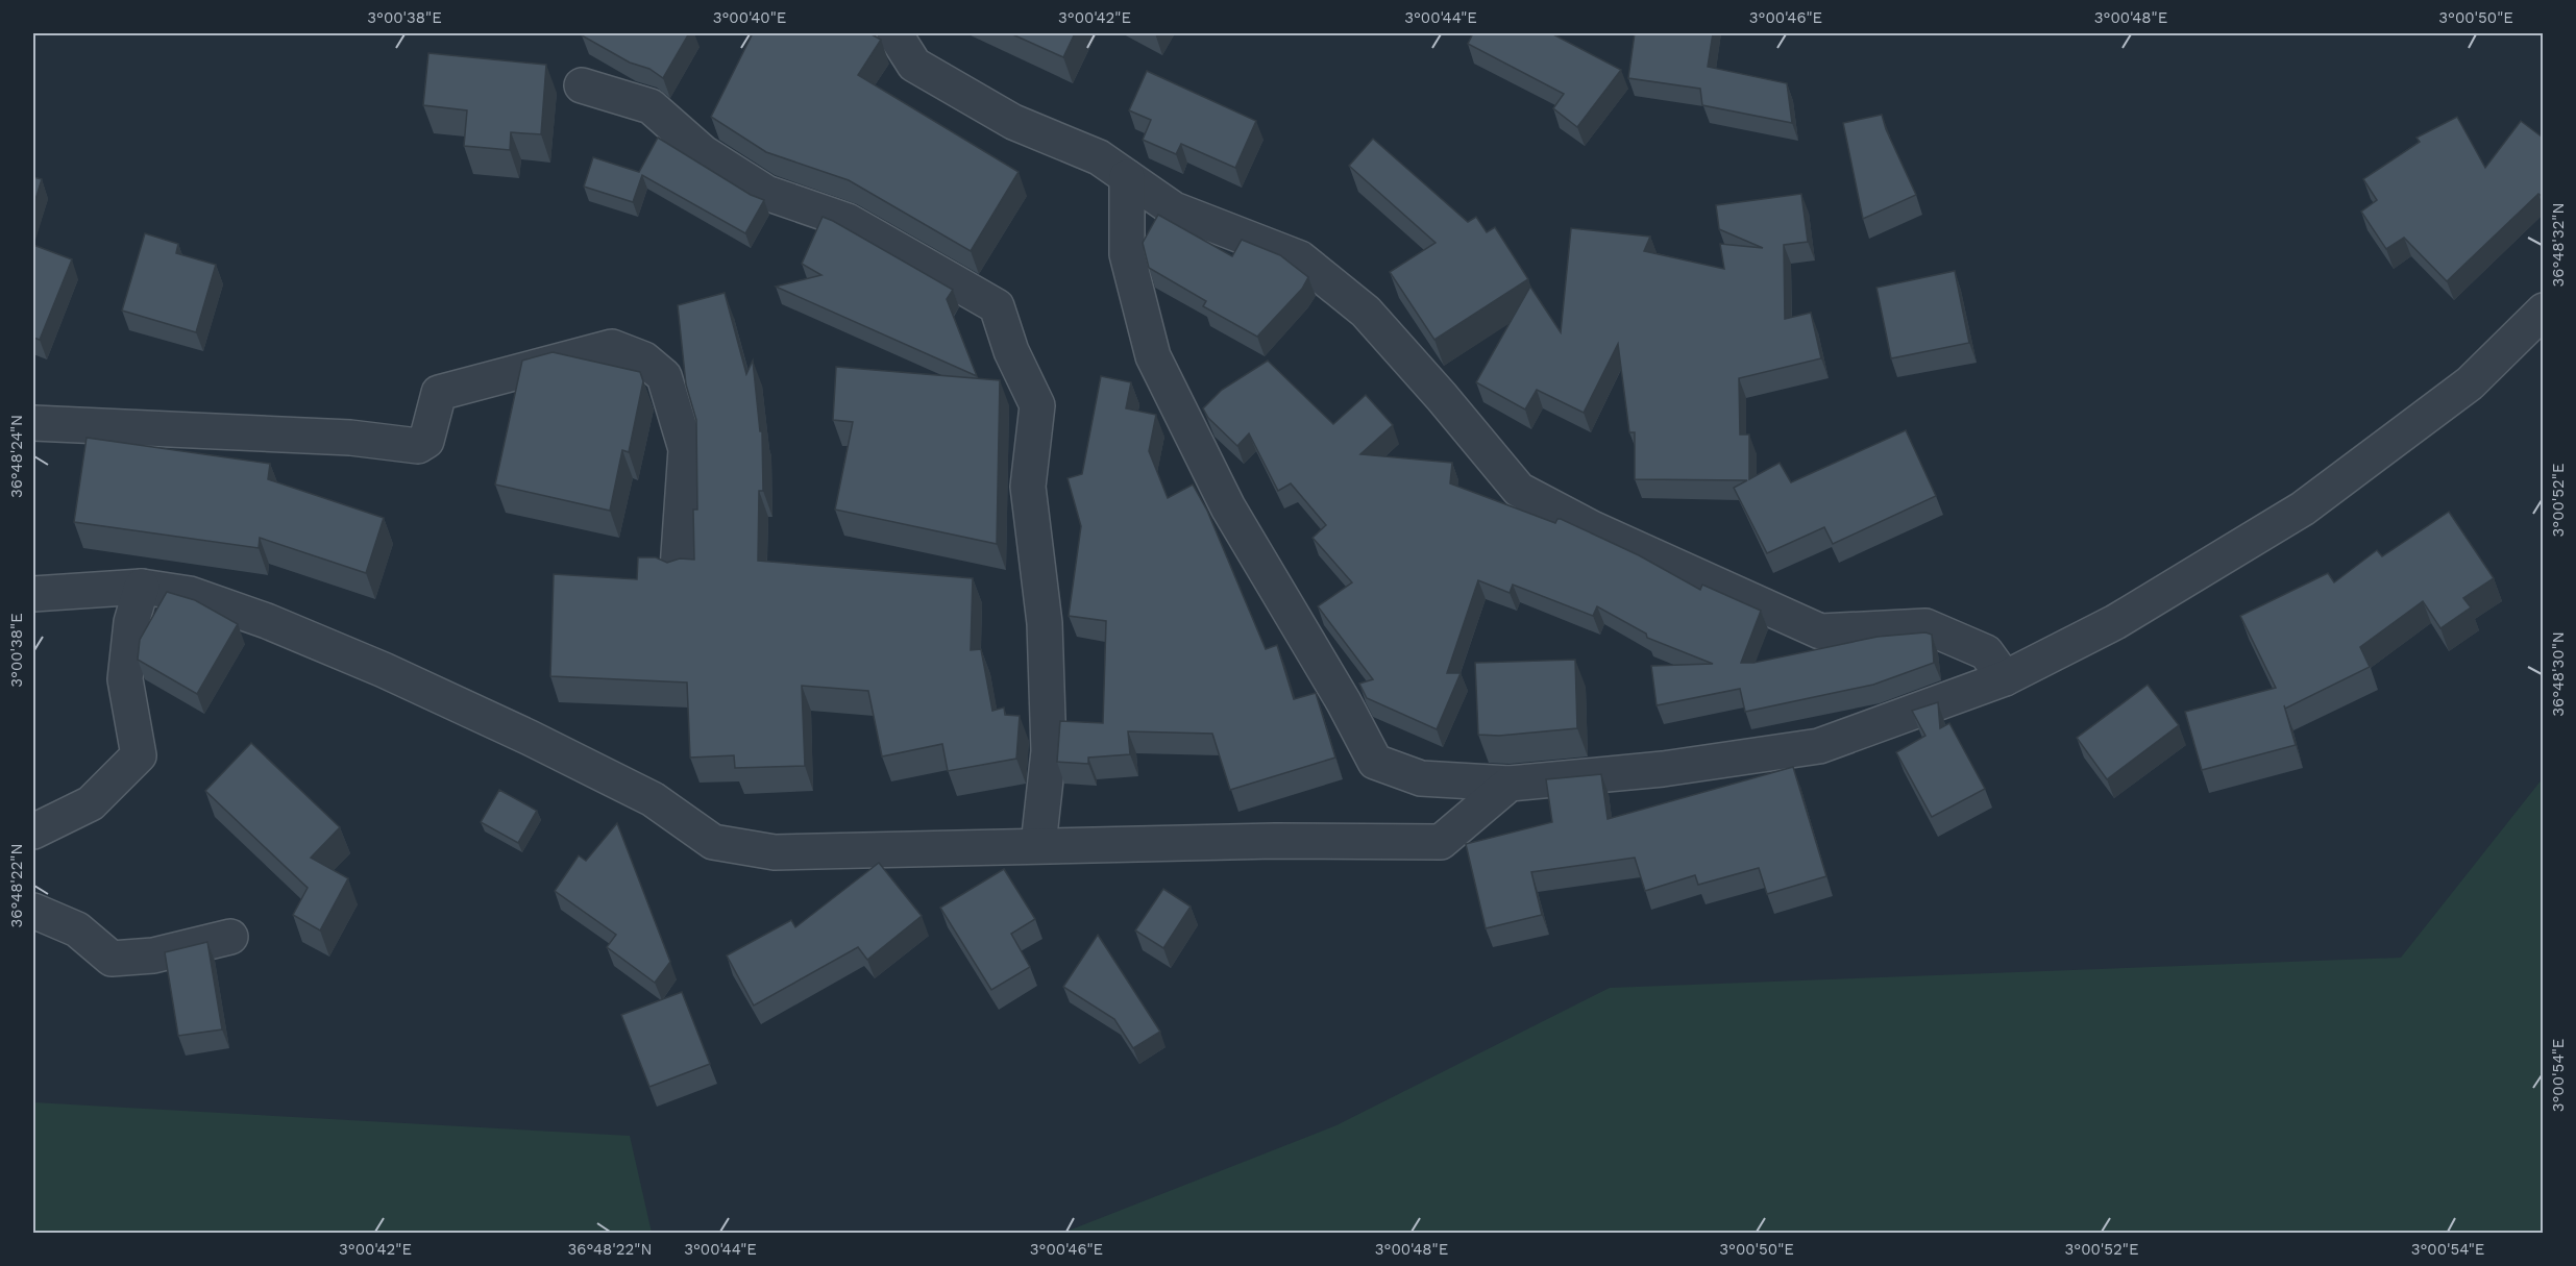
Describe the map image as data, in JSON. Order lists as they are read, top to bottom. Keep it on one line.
{"coordinates":["3°00'38\"E","3°00'40\"E","3°00'42\"E","3°00'44\"E","3°00'46\"E","3°00'48\"E","3°00'50\"E","36°48'32\"N","36°48'24\"N","3°00'52\"E","36°48'30\"N","36°48'22\"N","3°00'54\"E"]}
